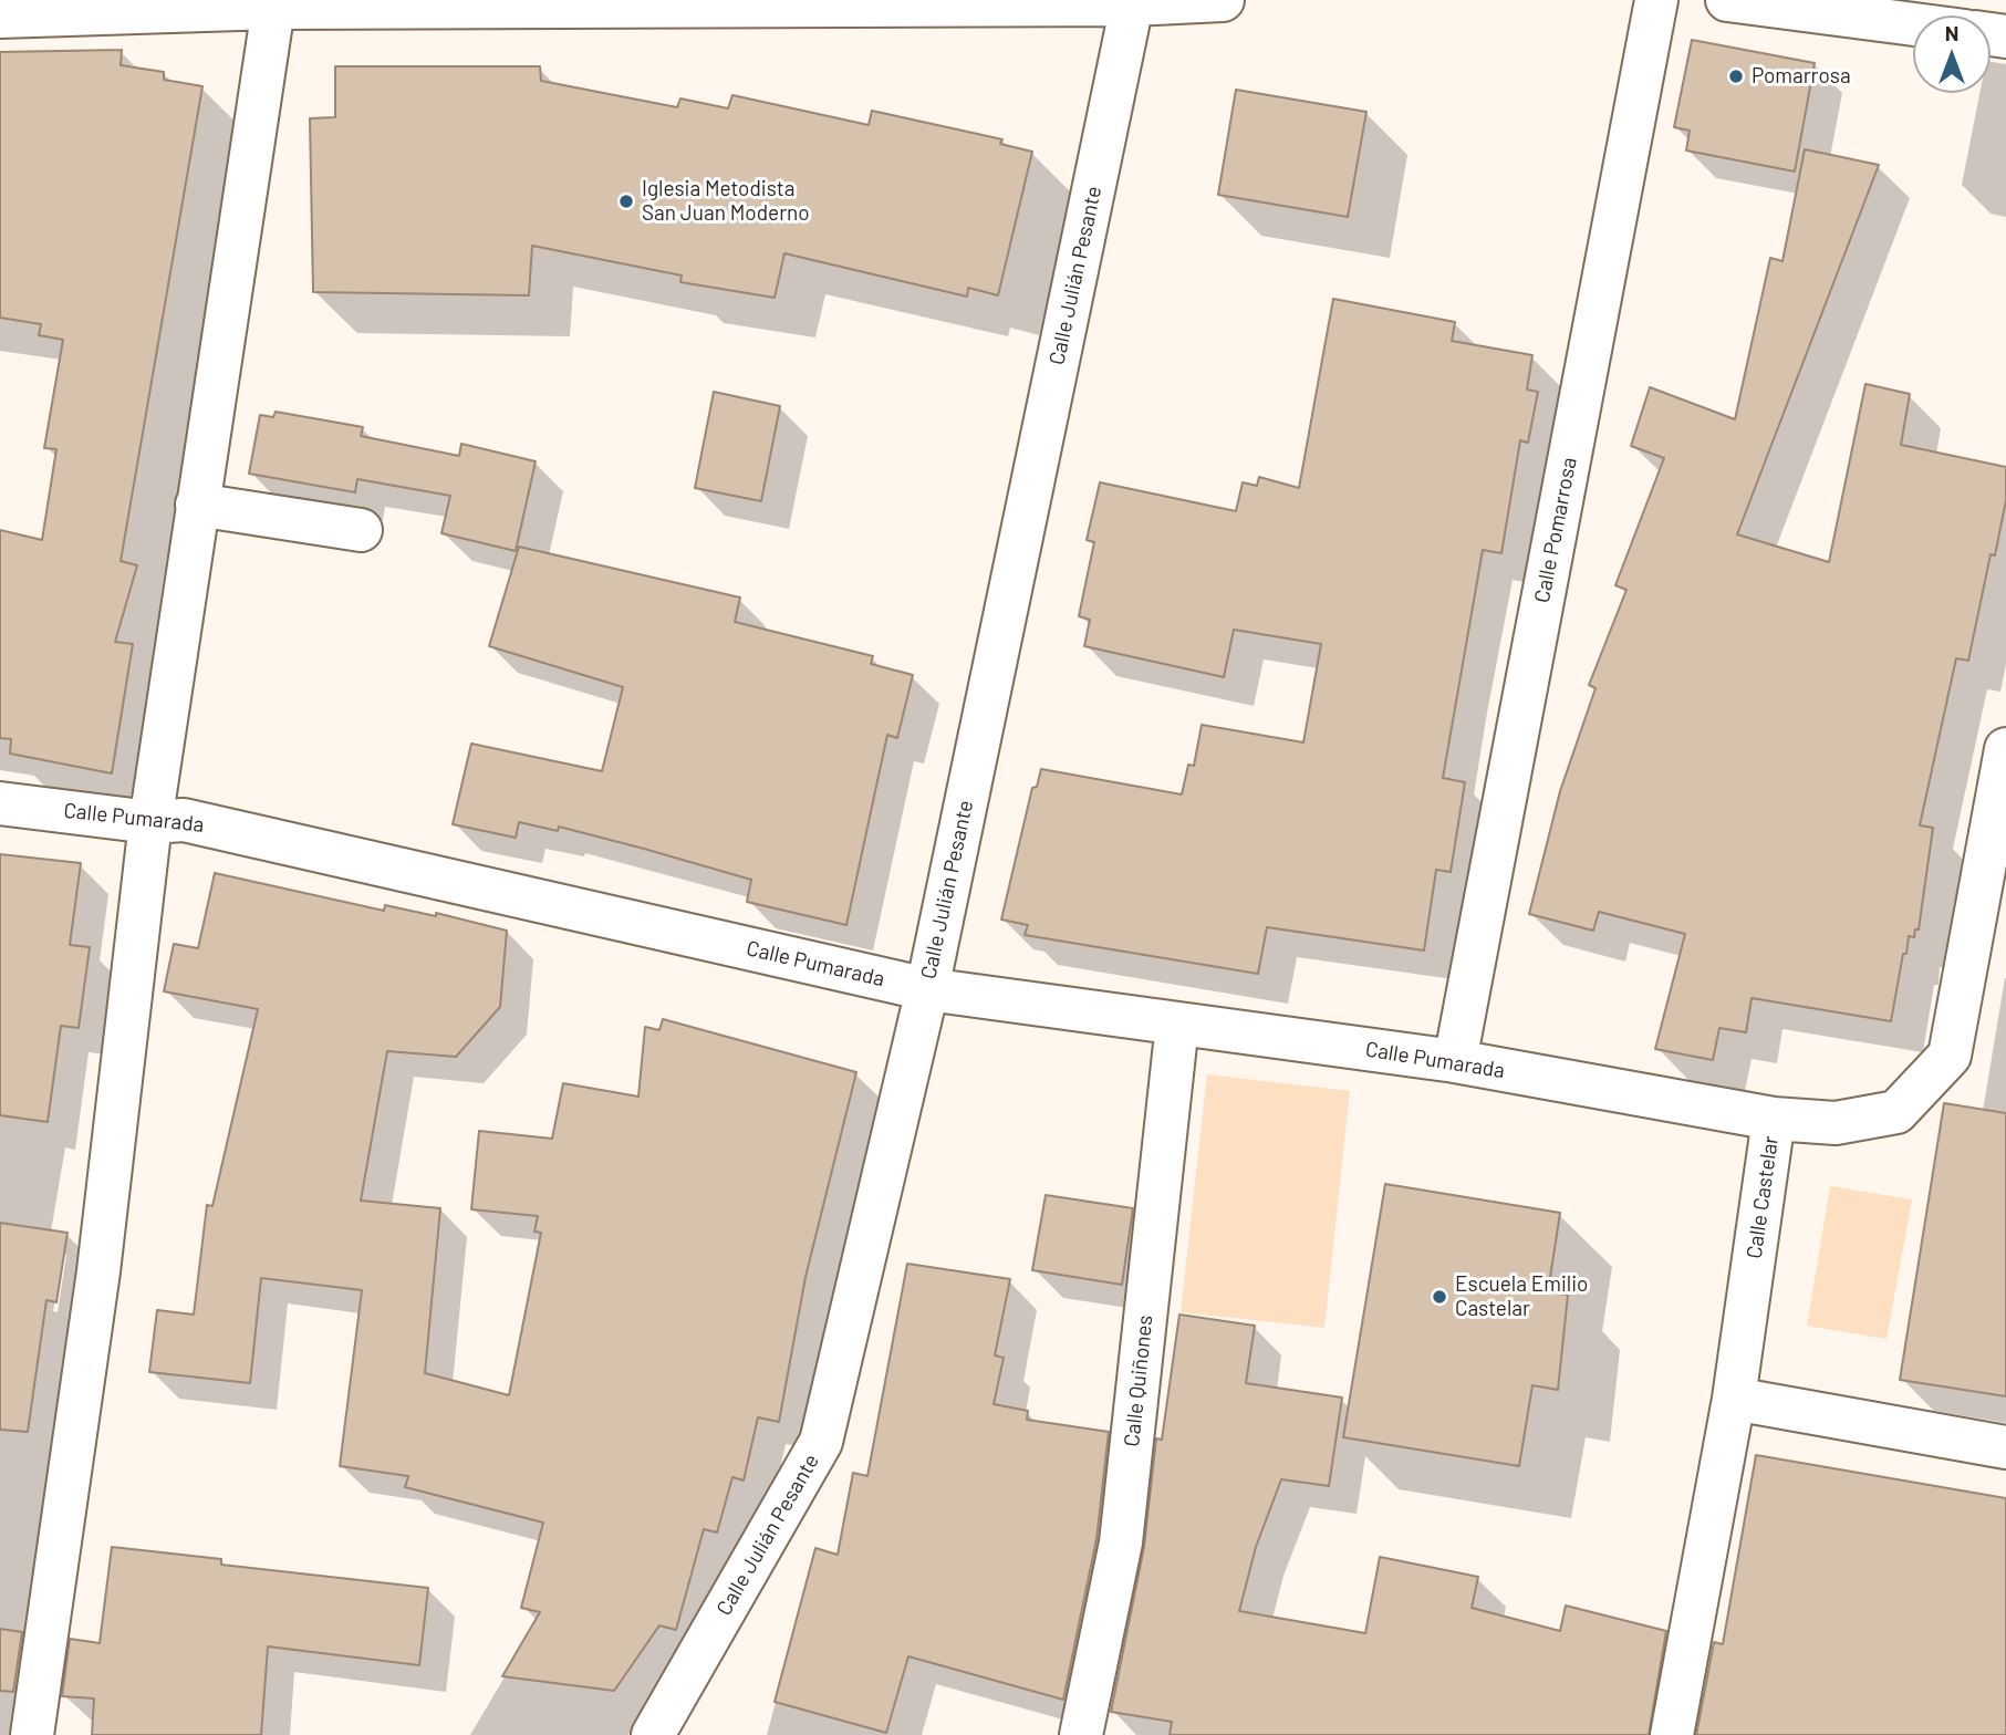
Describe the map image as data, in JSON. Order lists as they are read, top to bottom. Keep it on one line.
{"streets":{"street":["Calle Julián Pesante","Calle Pomarrosa","Calle Pumarada","Calle Castelar","Calle Quiñones"]},"crossings":[["Calle Julián Pesante","Calle Pumarada"],["Calle Pomarrosa","Calle Pumarada"],["Calle Pumarada","Calle Castelar"],["Calle Pumarada","Calle Quiñones"]],"places":["Pomarrosa","Iglesia Metodista San Juan Moderno","Escuela Emilio Castelar"],"north":"top"}
